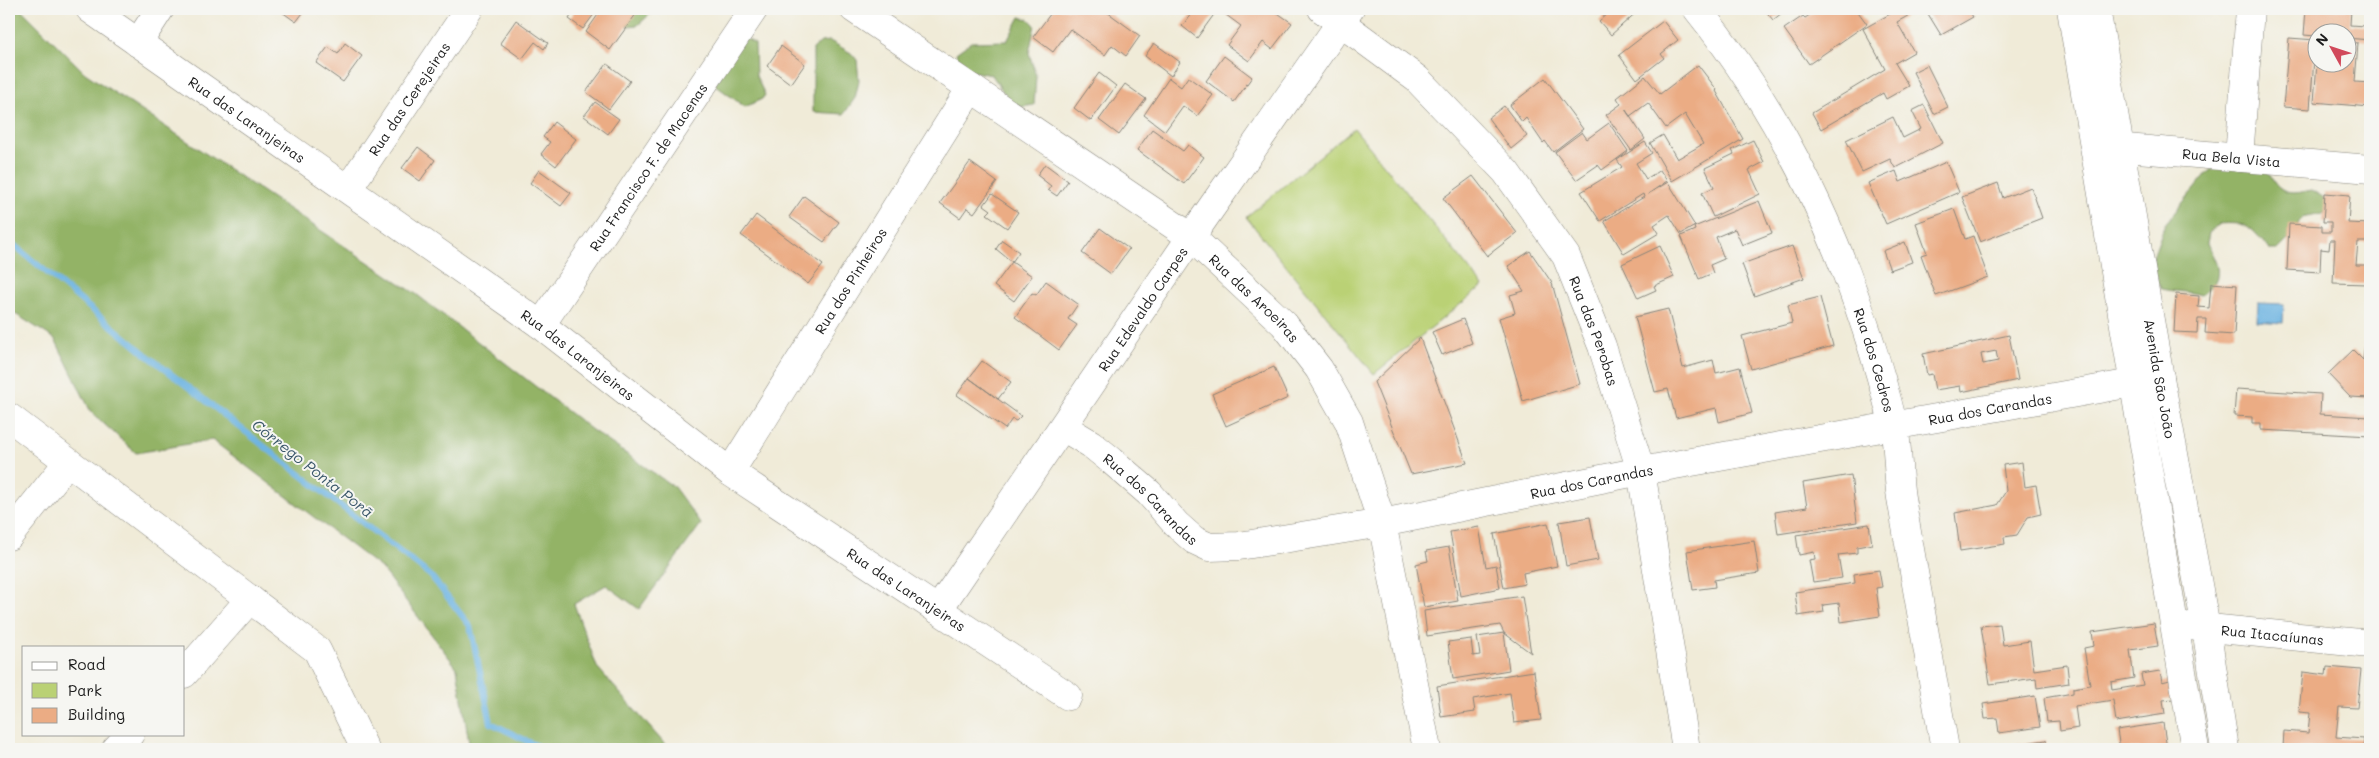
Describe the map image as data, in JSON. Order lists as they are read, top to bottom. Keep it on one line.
{"streets":{"street":["Rua das Cerejeiras","Rua das Laranjeiras","Rua Bela Vista","Rua Francisco F. de Macenas","Rua dos Pinheiros","Rua das Aroeiras","Rua Edevaldo Carpes","Rua das Perobas","Rua dos Cedros","Avenida São João","Rua dos Carandas","Rua Itacaíunas"]},"crossings":[["Rua das Cerejeiras","Rua das Laranjeiras"],["Rua das Laranjeiras","Rua Francisco F. de Macenas"],["Rua das Laranjeiras","Rua dos Pinheiros"],["Rua das Laranjeiras","Rua Edevaldo Carpes"],["Rua Bela Vista","Avenida São João"],["Rua dos Pinheiros","Rua das Aroeiras"],["Rua das Aroeiras","Rua Edevaldo Carpes"],["Rua das Aroeiras","Rua dos Carandas"],["Rua Edevaldo Carpes","Rua das Perobas"],["Rua Edevaldo Carpes","Rua dos Carandas"],["Rua das Perobas","Rua dos Carandas"],["Rua dos Cedros","Rua dos Carandas"],["Avenida São João","Rua dos Carandas"],["Avenida São João","Rua Itacaíunas"]],"water":["Córrego Ponta Porã"],"legend":["Road","Park","Building"],"north":"top left"}
